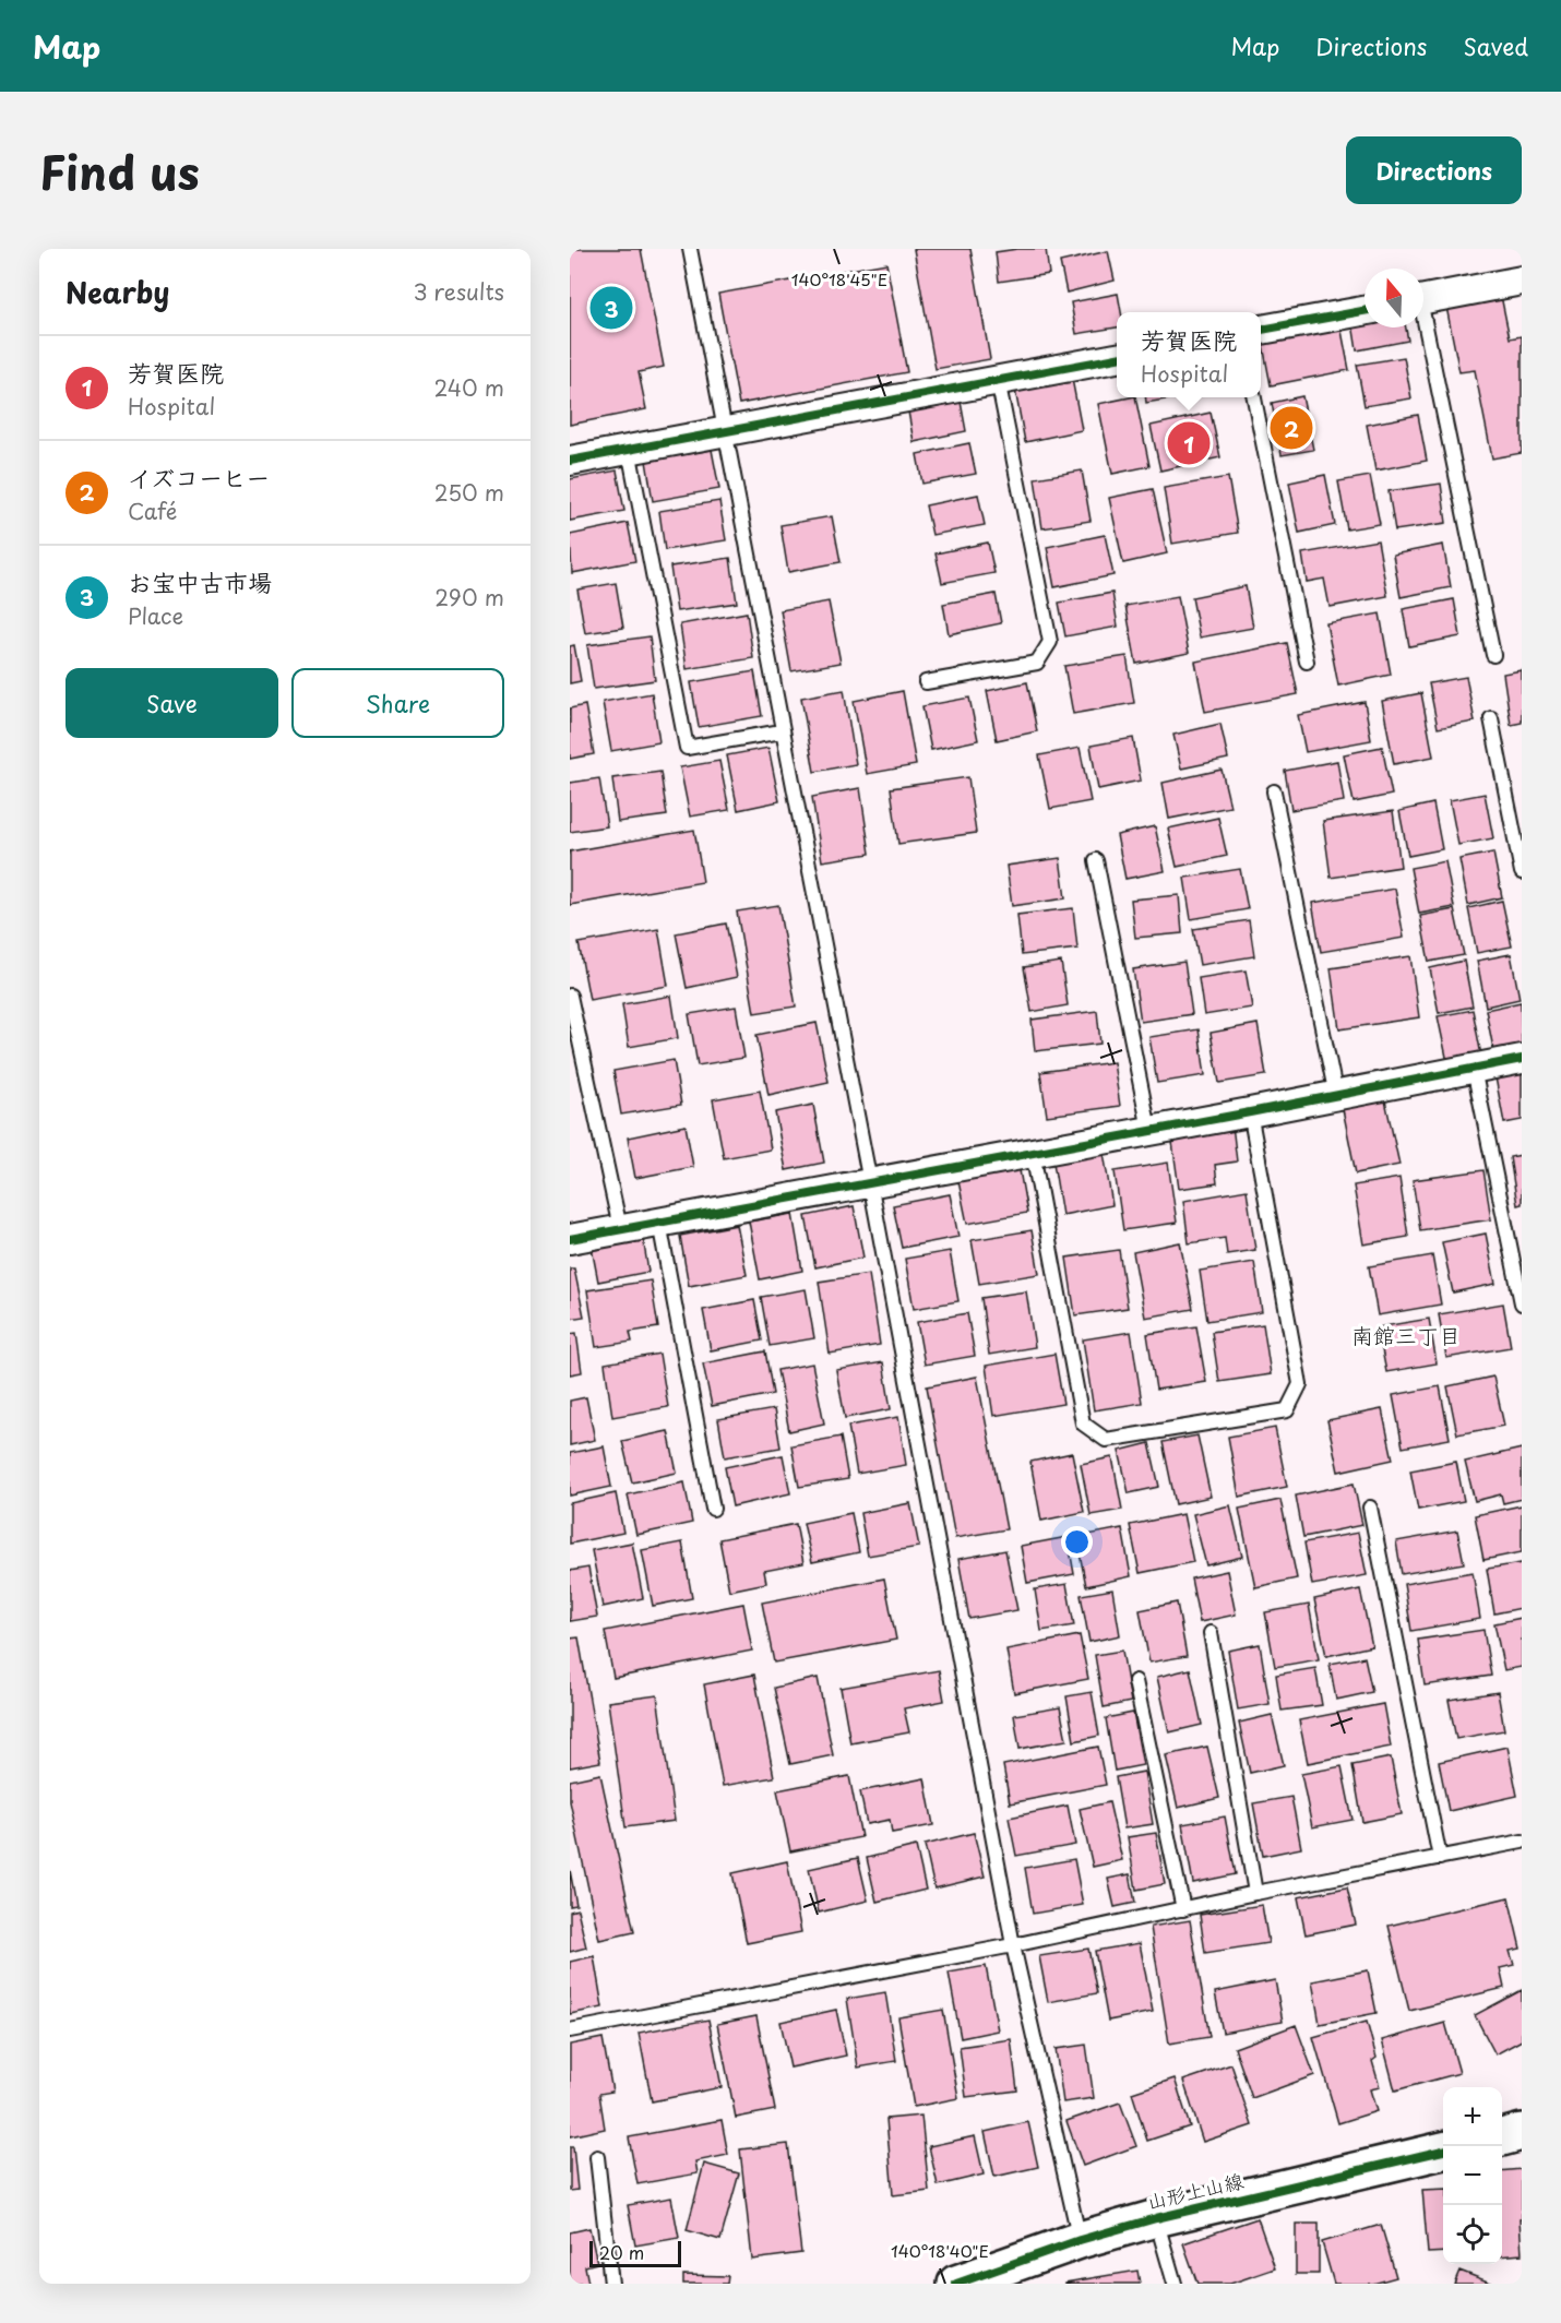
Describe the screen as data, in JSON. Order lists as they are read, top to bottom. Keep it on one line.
{"streets":{"street":["山形上山線"]},"districts":["南館三丁目"],"scale_bar":"20 m","north":"top","page":{"header":"Map","nav":["Map","Directions","Saved"],"title":"Find us","buttons":["Directions",["Save","Share"]],"heading":["Nearby","3 results"],"pins":["3","2","1"],"popup":["芳賀医院","Hospital"],"list":[{"mark":"1","name":"芳賀医院","note":"Hospital","value":"240 m"},{"mark":"2","name":"イズコーヒー","note":"Café","value":"250 m"},{"mark":"3","name":"お宝中古市場","note":"Place","value":"290 m"}],"map_buttons":["+","−"],"scale":"20 m"},"coordinates":["140°18'45\"E","140°18'40\"E"]}
